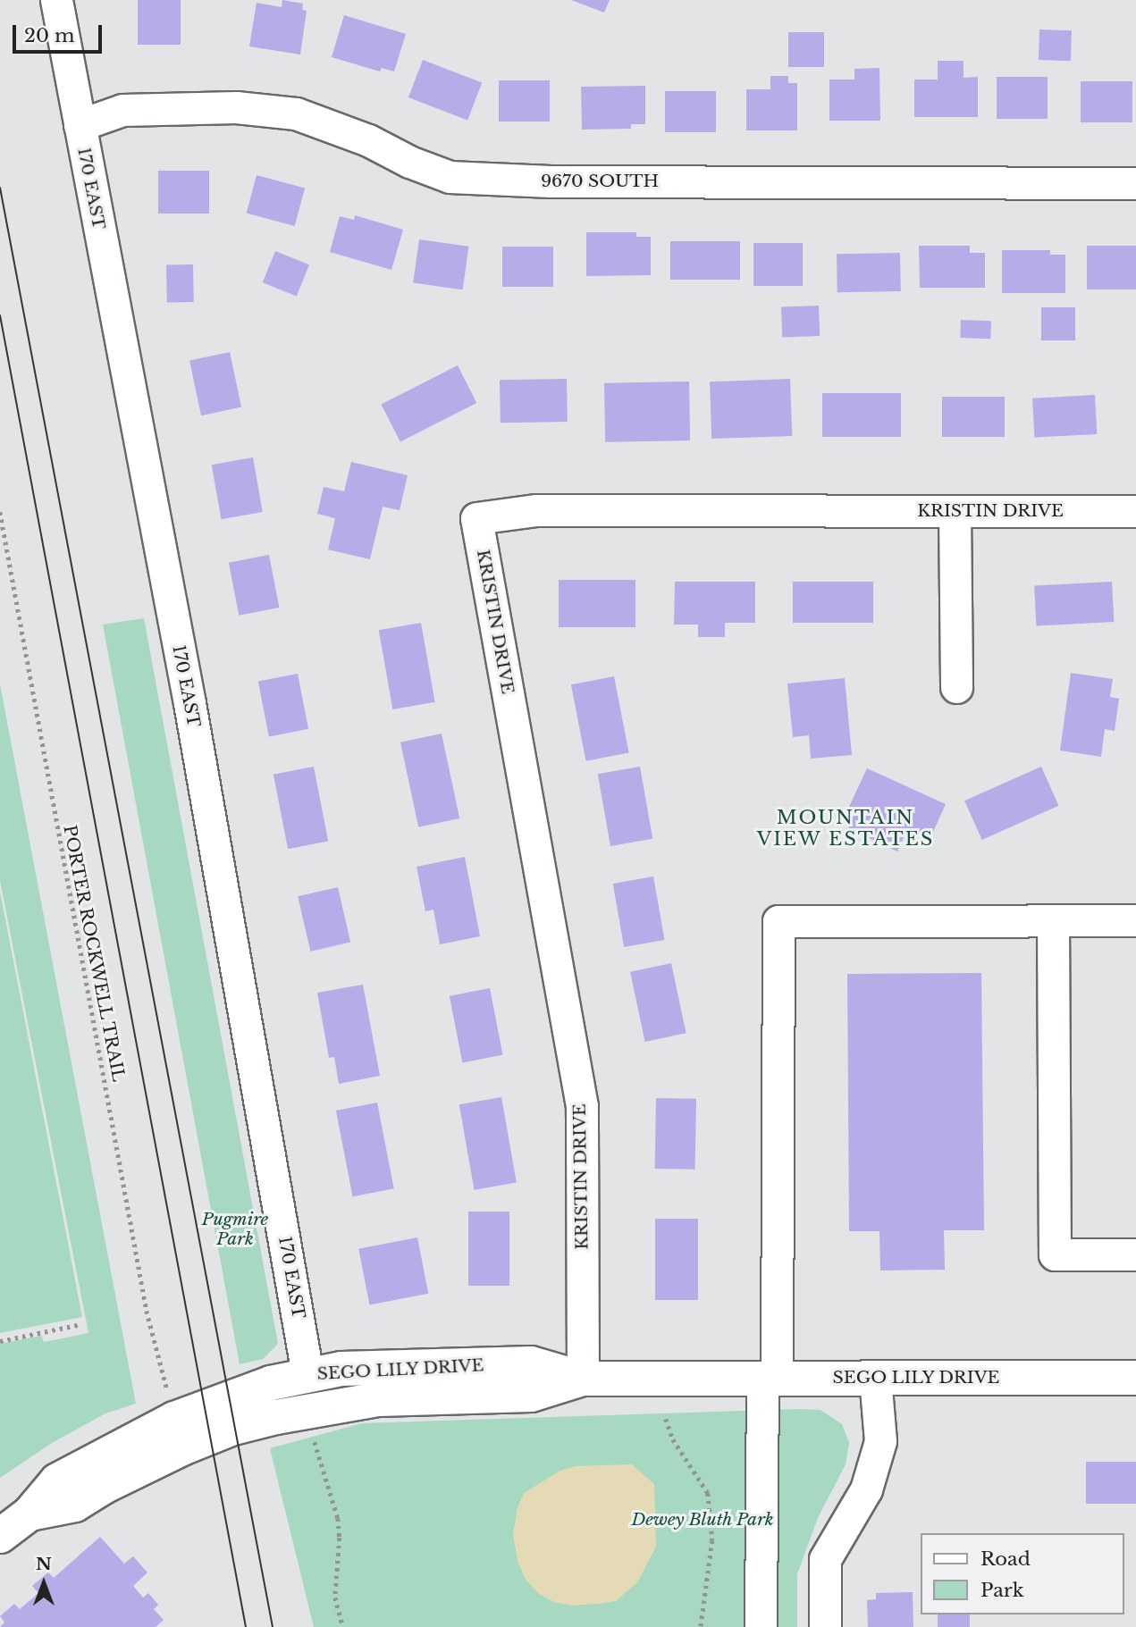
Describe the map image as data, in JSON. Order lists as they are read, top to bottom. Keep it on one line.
{"streets":{"main road":["SEGO LILY DRIVE"],"street":["9670 SOUTH","170 EAST","KRISTIN DRIVE"],"path":["PORTER ROCKWELL TRAIL"]},"crossings":[["9670 SOUTH","170 EAST"],["170 EAST","SEGO LILY DRIVE"],["KRISTIN DRIVE","SEGO LILY DRIVE"]],"districts":["MOUNTAIN VIEW ESTATES"],"parks":["Pugmire Park","Dewey Bluth Park"],"legend":["Road","Park"],"scale_bar":"20 m","north":"top"}
